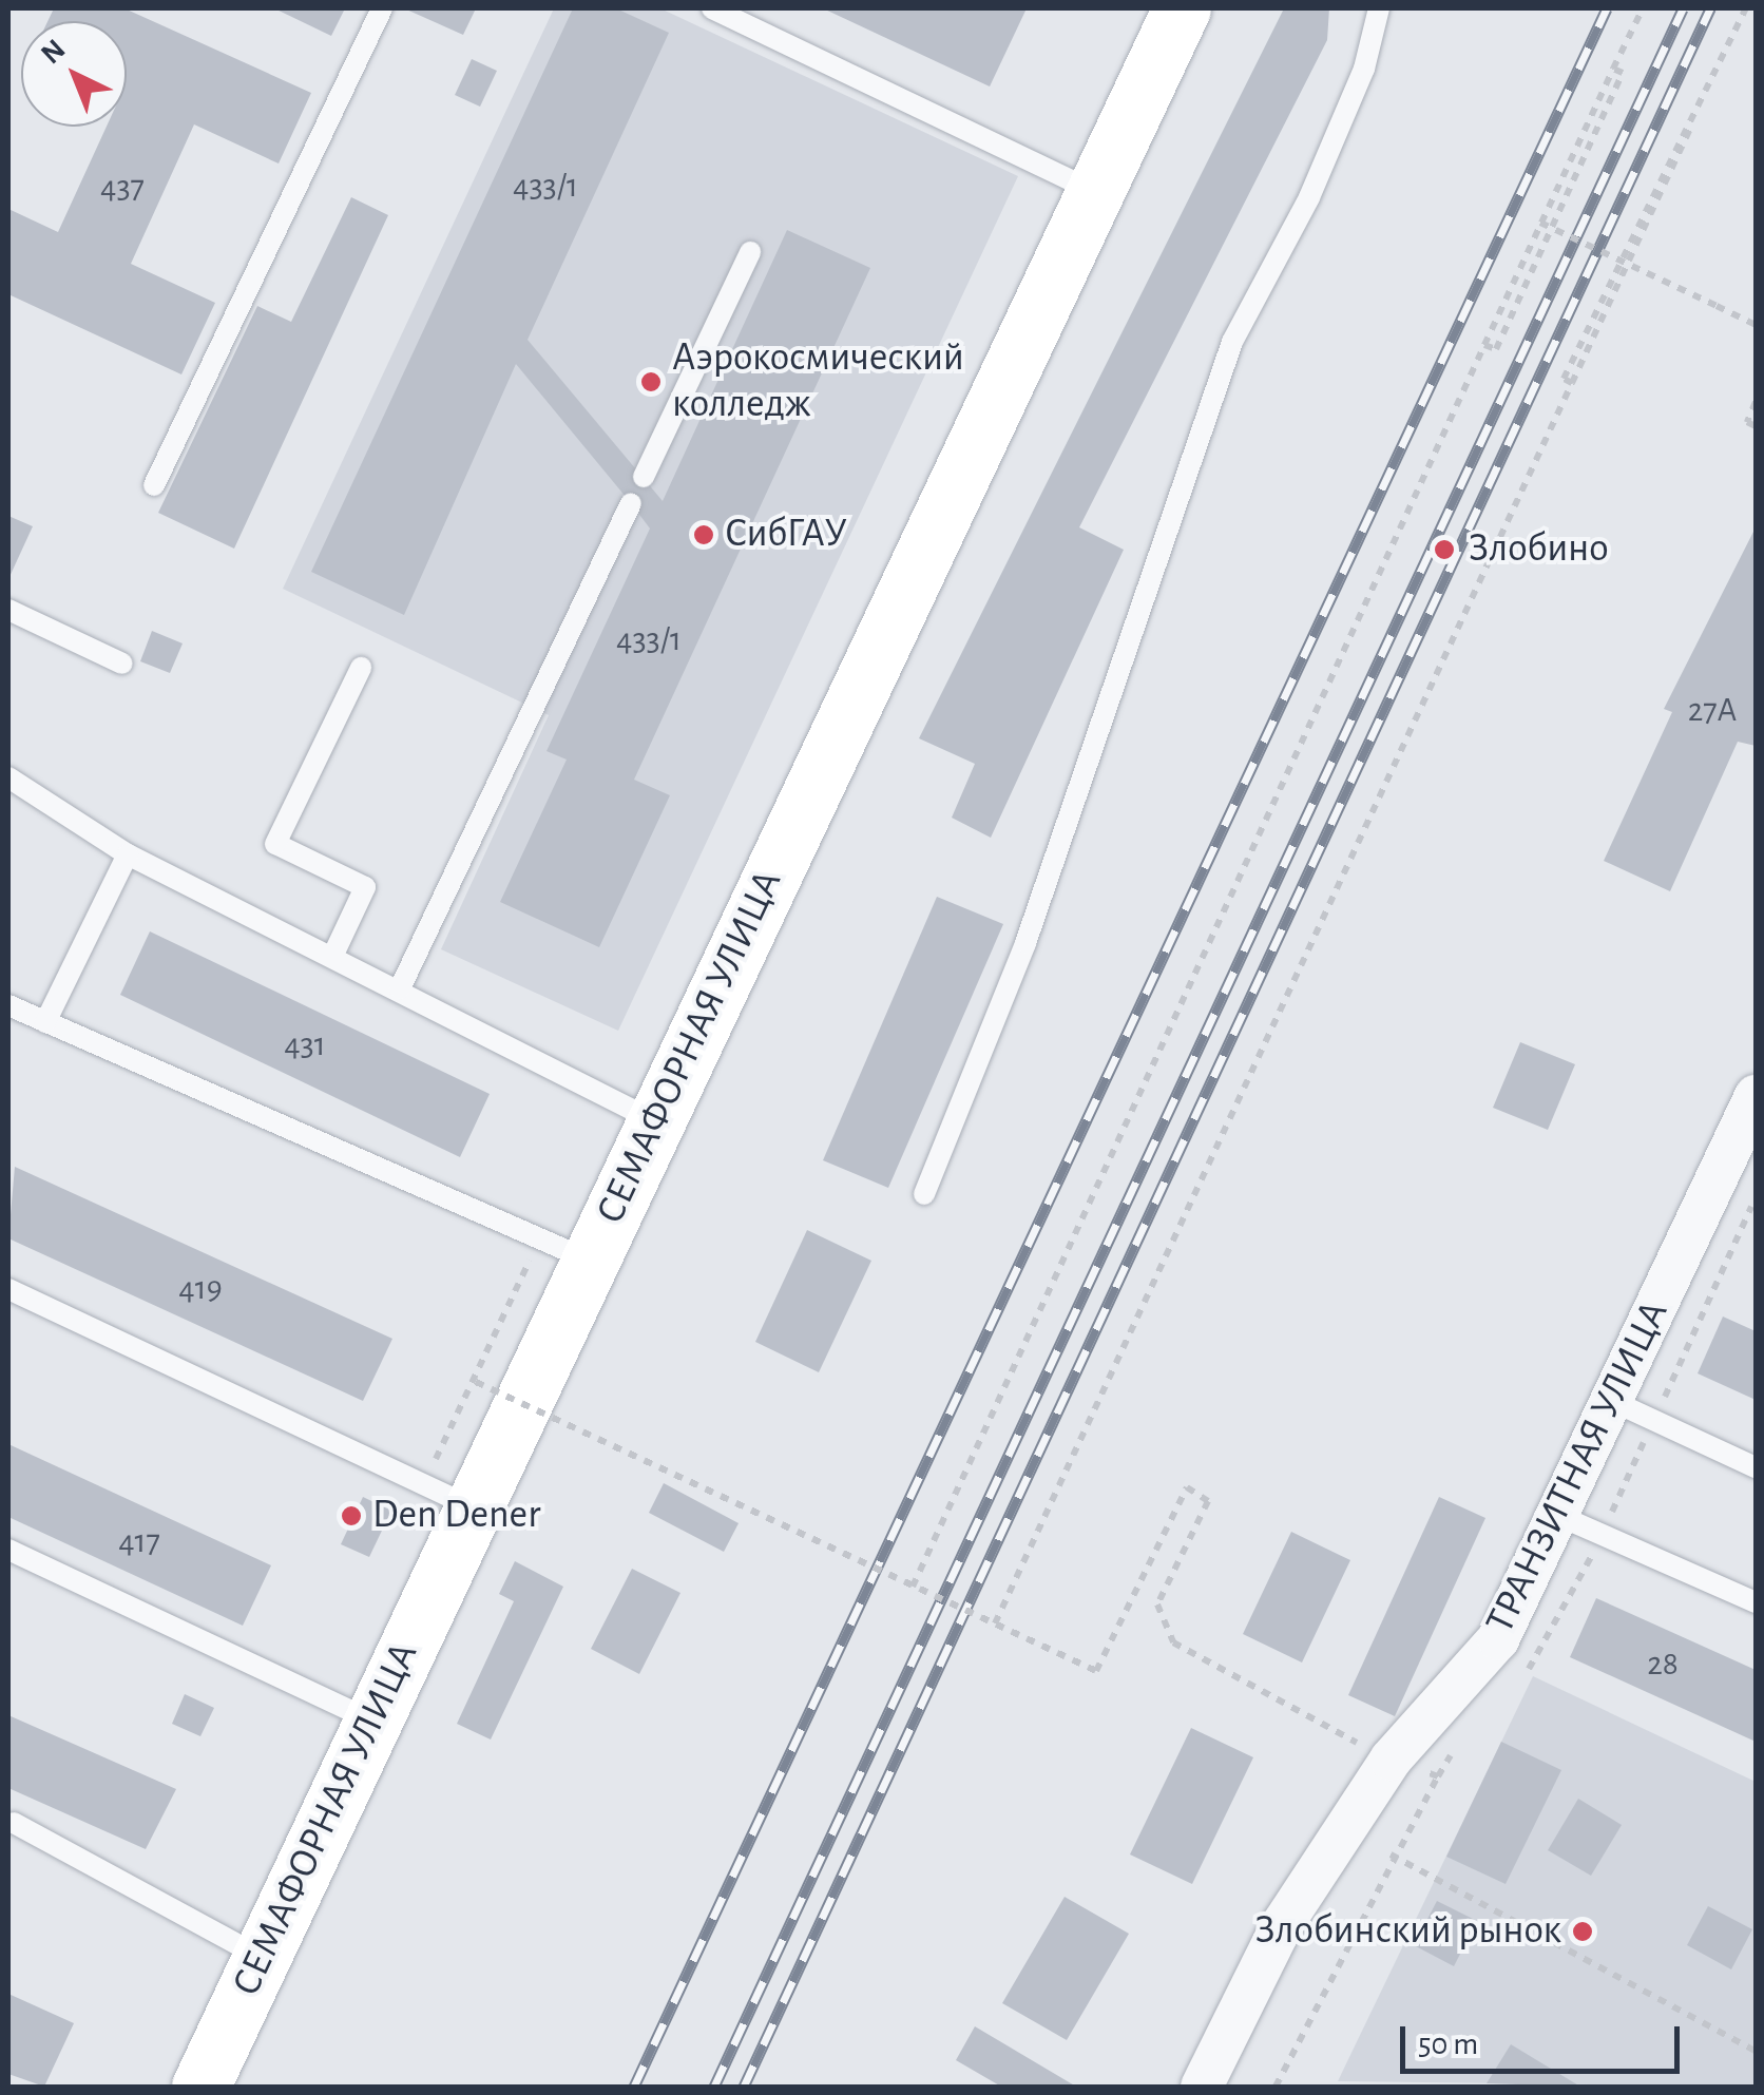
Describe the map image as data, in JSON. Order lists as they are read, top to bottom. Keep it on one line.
{"streets":{"highway":["СЕМАФОРНАЯ УЛИЦА"],"street":["ТРАНЗИТНАЯ УЛИЦА"]},"places":["Аэрокосмический колледж","СибГАУ","Злобино","Den Dener","Злобинский рынок"],"house_numbers":["433/1","437","433/1","27А","431","419","417","28"],"scale_bar":"50 m","north":"top left"}
